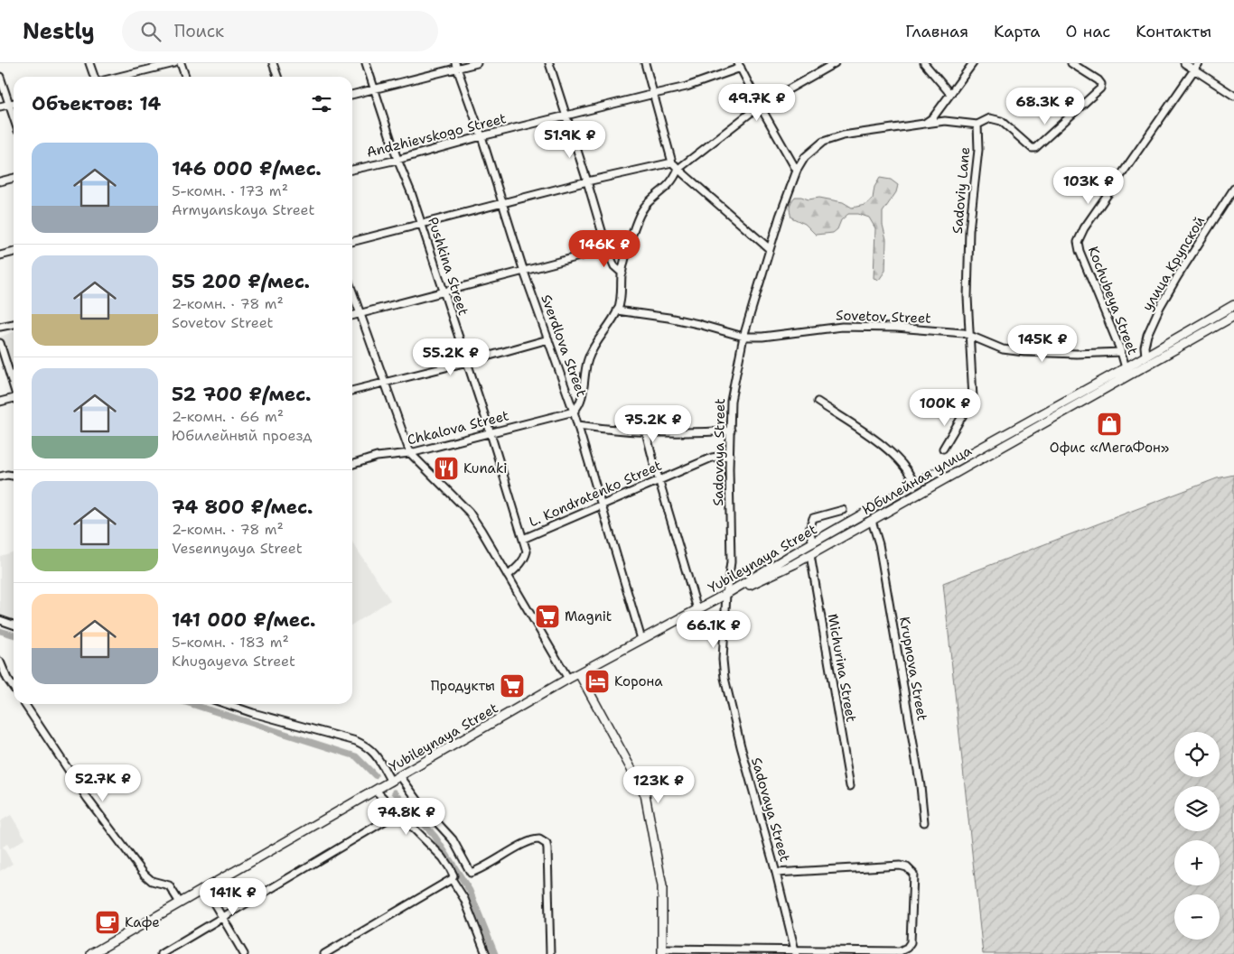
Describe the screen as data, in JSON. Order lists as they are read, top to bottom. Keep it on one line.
{"streets":{"main road":["Юбилейная улица","Yubileynaya Street"],"street":["Andzhievskogo Street","Sadoviy Lane","улица Крупской","Pushkina Street","Kochubeya Street","Sovetov Street","Sverdlova Street","Chkalova Street","Sadovaya Street","L. Kondratenko Street","Michurina Street","Krupnova Street"]},"crossings":[["Andzhievskogo Street","Pushkina Street"],["Andzhievskogo Street","Sverdlova Street"],["Sadoviy Lane","Sovetov Street"],["Sadoviy Lane","Sadovaya Street"],["улица Крупской","Yubileynaya Street"],["Pushkina Street","Chkalova Street"],["Pushkina Street","L. Kondratenko Street"],["Kochubeya Street","Sovetov Street"],["Kochubeya Street","Юбилейная улица"],["Kochubeya Street","Yubileynaya Street"],["Sovetov Street","Sadovaya Street"],["Sverdlova Street","Chkalova Street"],["Sverdlova Street","L. Kondratenko Street"],["Sverdlova Street","Yubileynaya Street"],["Sadovaya Street","Юбилейная улица"],["Sadovaya Street","L. Kondratenko Street"],["Sadovaya Street","Yubileynaya Street"],["Юбилейная улица","Yubileynaya Street"],["Юбилейная улица","Michurina Street"],["Юбилейная улица","Krupnova Street"]],"places":{"shop":["Офис «МегаФон»"],"restaurant":["Kunaki"],"supermarket":["Magnit","Продукты"],"hotel":["Корона"],"cafe":["Кафе"]},"page":{"header":"Nestly","search":"Поиск","nav":["Главная","Карта","О нас","Контакты"],"heading":"Объектов: 14","price":["49.7K ₽","68.3K ₽","51.9K ₽","103K ₽","146K ₽","145K ₽","55.2K ₽","100K ₽","75.2K ₽","66.1K ₽","52.7K ₽","123K ₽","74.8K ₽","141K ₽"],"list":[{"name":"146 000 ₽/мес.","note":"5-комн. · 173 m² · Armyanskaya Street"},{"name":"55 200 ₽/мес.","note":"2-комн. · 78 m² · Sovetov Street"},{"name":"52 700 ₽/мес.","note":"2-комн. · 66 m² · Юбилейный проезд"},{"name":"74 800 ₽/мес.","note":"2-комн. · 78 m² · Vesennyaya Street"},{"name":"141 000 ₽/мес.","note":"5-комн. · 183 m² · Khugayeva Street"}],"map_buttons":["+","−"]}}
